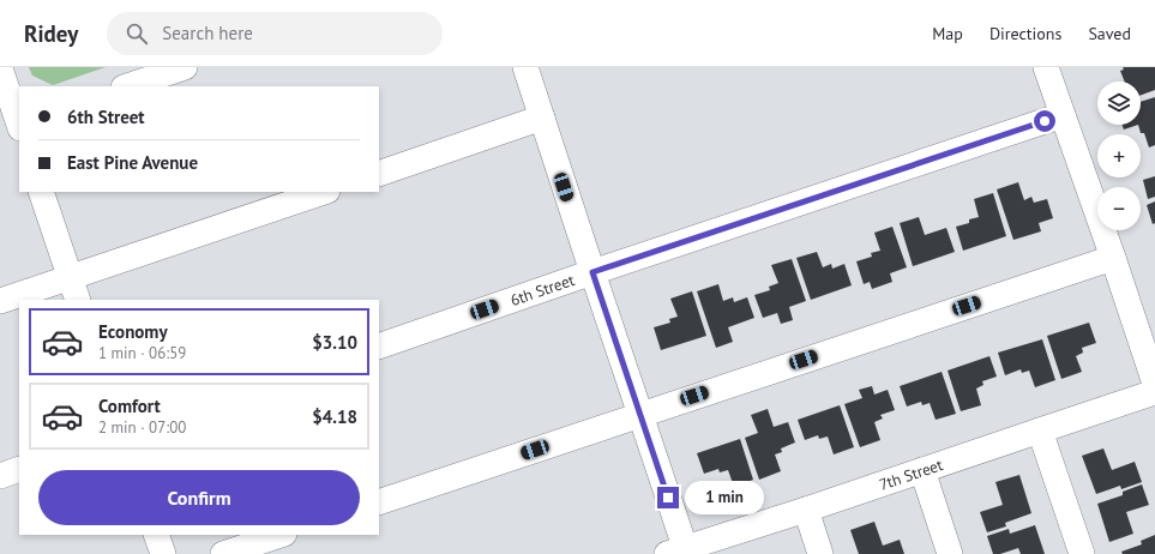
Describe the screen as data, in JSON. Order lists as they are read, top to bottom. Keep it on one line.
{"streets":{"street":["6th Street","7th Street"]},"page":{"header":"Ridey","search":"Search here","nav":["Map","Directions","Saved"],"map_buttons":["+","−"],"banner":["6th Street","East Pine Avenue"],"list":[{"name":"Economy","note":"1 min · 06:59","value":"$3.10"},{"name":"Comfort","note":"2 min · 07:00","value":"$4.18"}],"buttons":"Confirm","bubble":"1 min"}}
